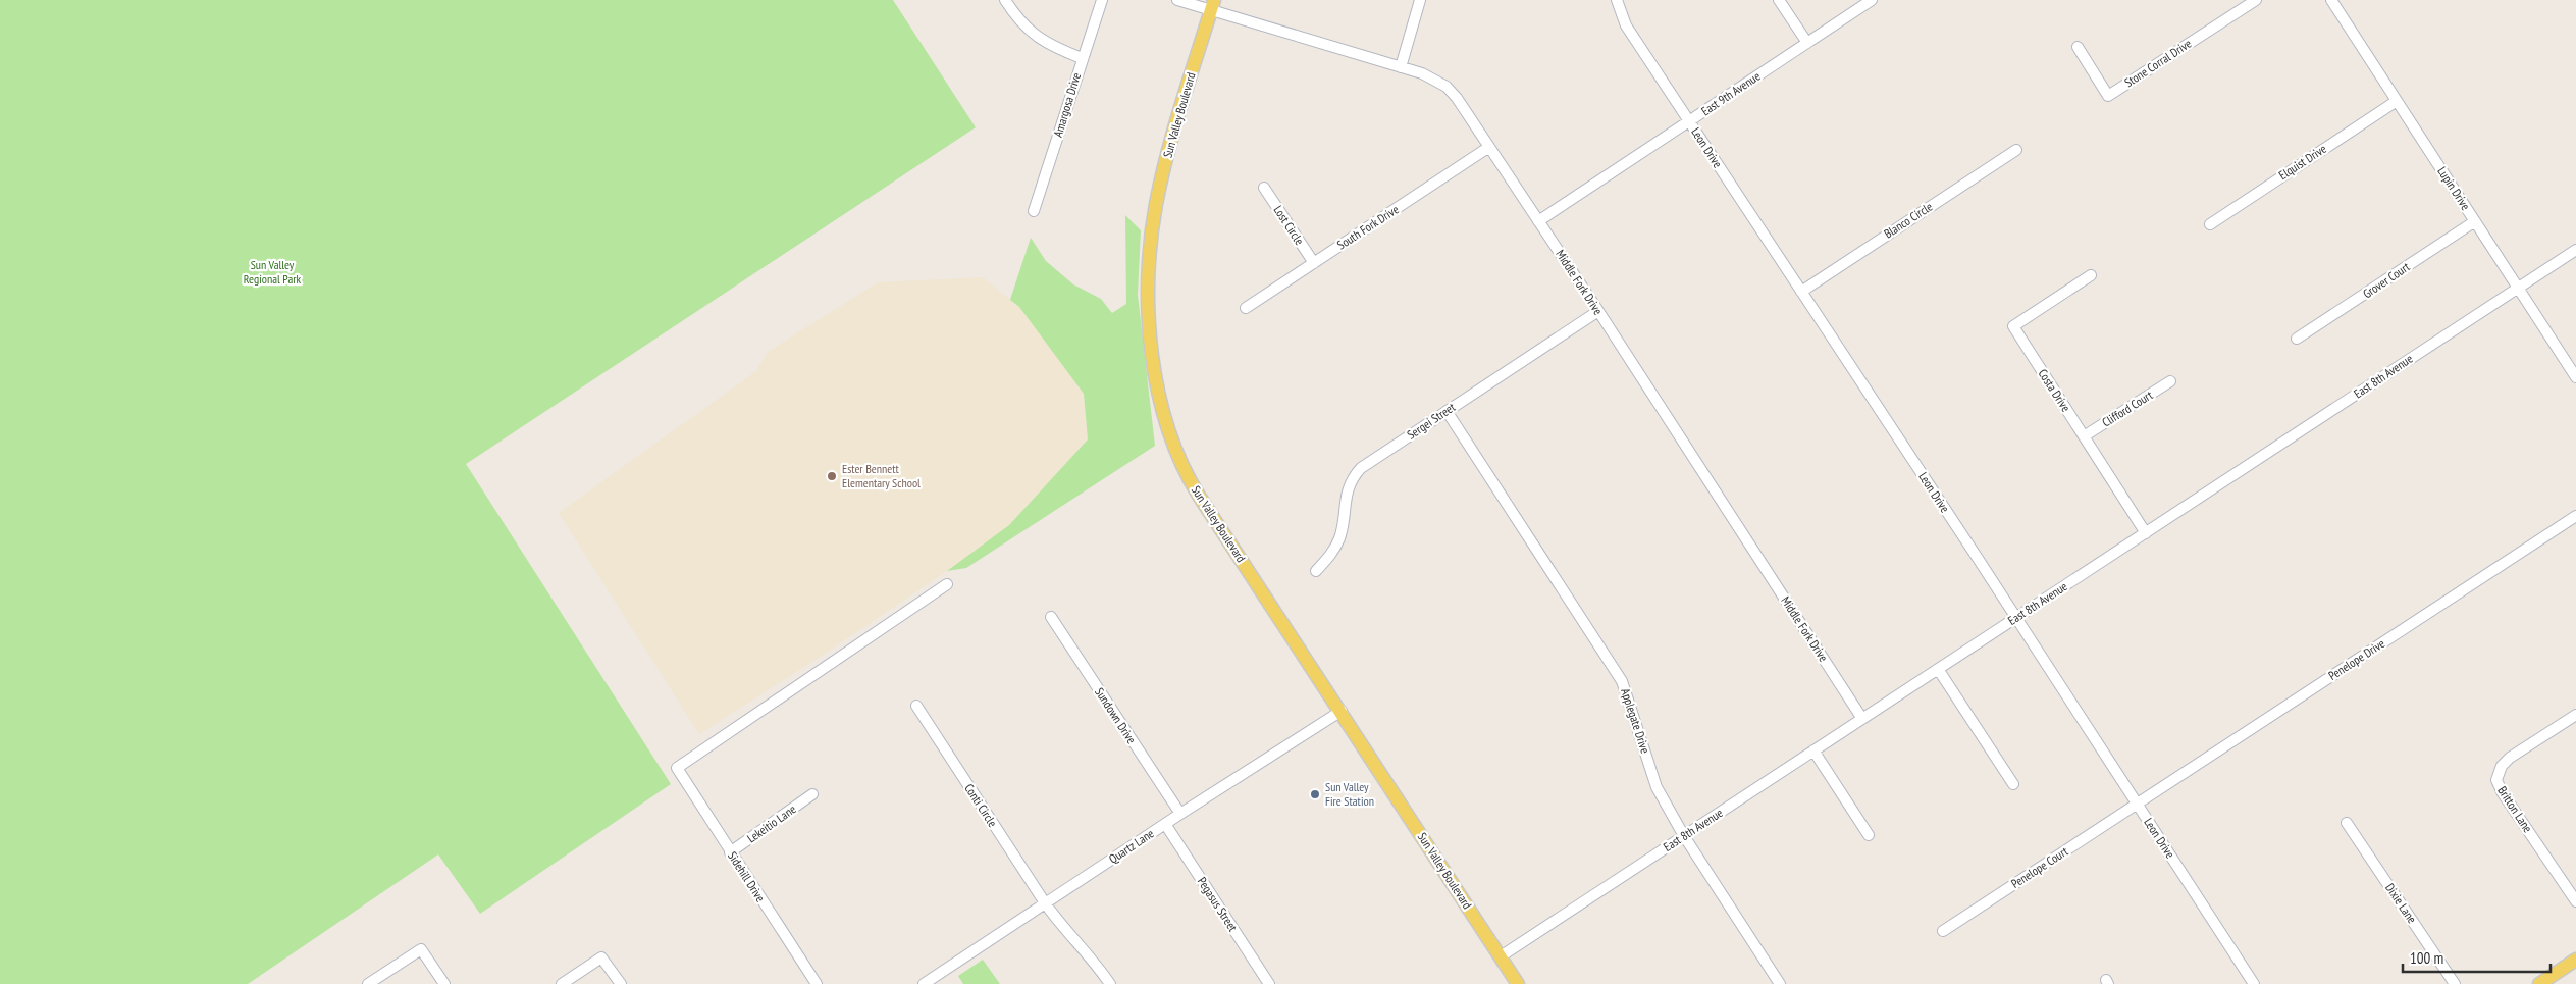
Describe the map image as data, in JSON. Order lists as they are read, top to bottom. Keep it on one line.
{"streets":{"main road":["Sun Valley Boulevard"],"street":["Stone Corral Drive","East 9th Avenue","Amargosa Drive","Leon Drive","Elquist Drive","Lupin Drive","Blanco Circle","Lost Circle","South Fork Drive","Grover Court","Middle Fork Drive","East 8th Avenue","Costa Drive","Clifford Court","Sergei Street","Penelope Drive","Sundown Drive","Applegate Drive","Conti Circle","Britton Lane","Lekeitio Lane","Quartz Lane","Penelope Court","Sidehill Drive","Dixie Lane","Pegasus Street"]},"crossings":[["East 9th Avenue","Leon Drive"],["East 9th Avenue","Middle Fork Drive"],["Sun Valley Boulevard","Middle Fork Drive"],["Sun Valley Boulevard","East 8th Avenue"],["Sun Valley Boulevard","Quartz Lane"],["Leon Drive","Blanco Circle"],["Leon Drive","East 8th Avenue"],["Leon Drive","Penelope Drive"],["Leon Drive","Penelope Court"],["Elquist Drive","Lupin Drive"],["Lupin Drive","Grover Court"],["Lupin Drive","East 8th Avenue"],["Lost Circle","South Fork Drive"],["South Fork Drive","Middle Fork Drive"],["Middle Fork Drive","East 8th Avenue"],["Middle Fork Drive","Sergei Street"],["East 8th Avenue","Costa Drive"],["East 8th Avenue","Applegate Drive"],["Costa Drive","Clifford Court"],["Sergei Street","Applegate Drive"],["Penelope Drive","Penelope Court"],["Sundown Drive","Quartz Lane"],["Conti Circle","Quartz Lane"],["Lekeitio Lane","Sidehill Drive"],["Quartz Lane","Pegasus Street"]],"parks":["Sun Valley Regional Park"],"places":["Ester Bennett Elementary School","Sun Valley Fire Station"],"scale_bar":"100 m"}
